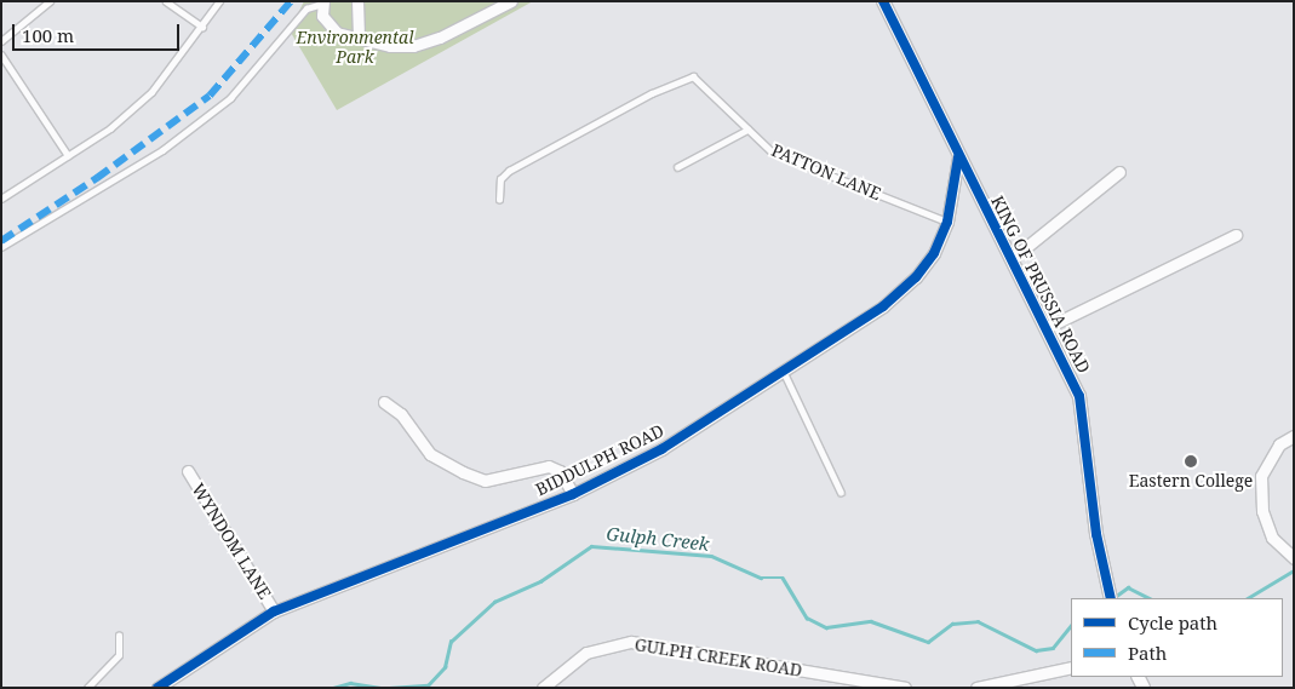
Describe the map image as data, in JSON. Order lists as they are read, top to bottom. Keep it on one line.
{"streets":{"street":["KING OF PRUSSIA ROAD","BIDDULPH ROAD","WYNDOM LANE","GULPH CREEK ROAD"],"lane":["PATTON LANE"]},"crossings":[["PATTON LANE","BIDDULPH ROAD"],["KING OF PRUSSIA ROAD","BIDDULPH ROAD"],["BIDDULPH ROAD","WYNDOM LANE"]],"water":["Gulph Creek"],"parks":["Environmental Park"],"places":["Eastern College"],"legend":["Cycle path","Path"],"scale_bar":"100 m"}
